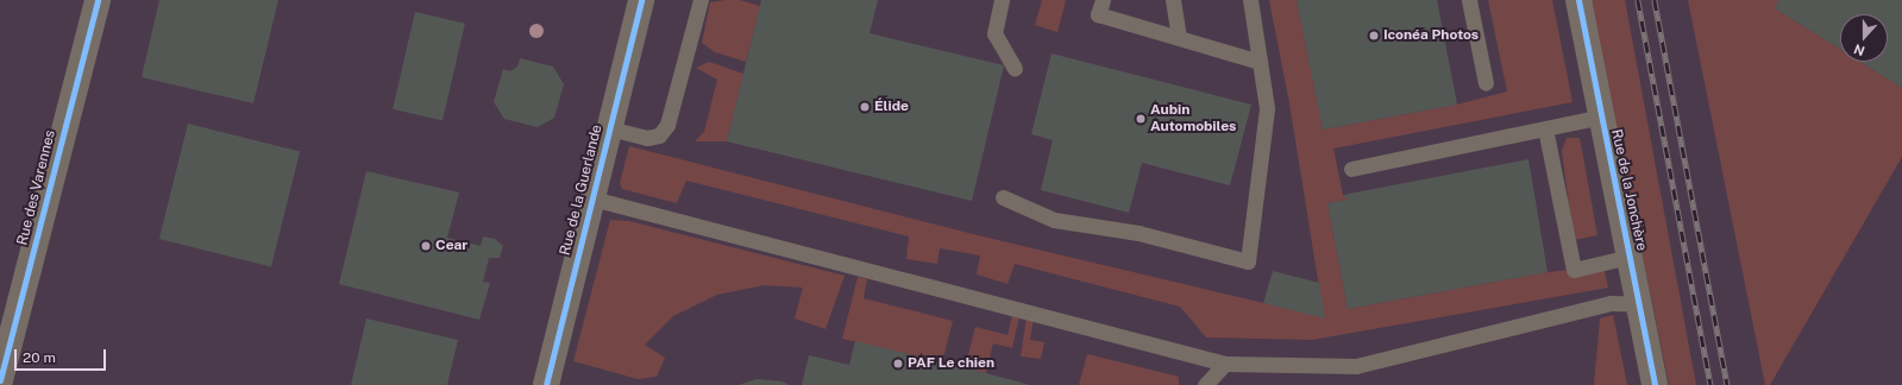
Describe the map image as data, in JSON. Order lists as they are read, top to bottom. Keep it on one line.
{"streets":{"street":["Rue des Varennes","Rue de la Guerlande","Rue de la Jonchère"]},"places":["Iconéa Photos","Élide","Aubin Automobiles","Cear","PAF Le chien"],"scale_bar":"20 m","north":"bottom"}
